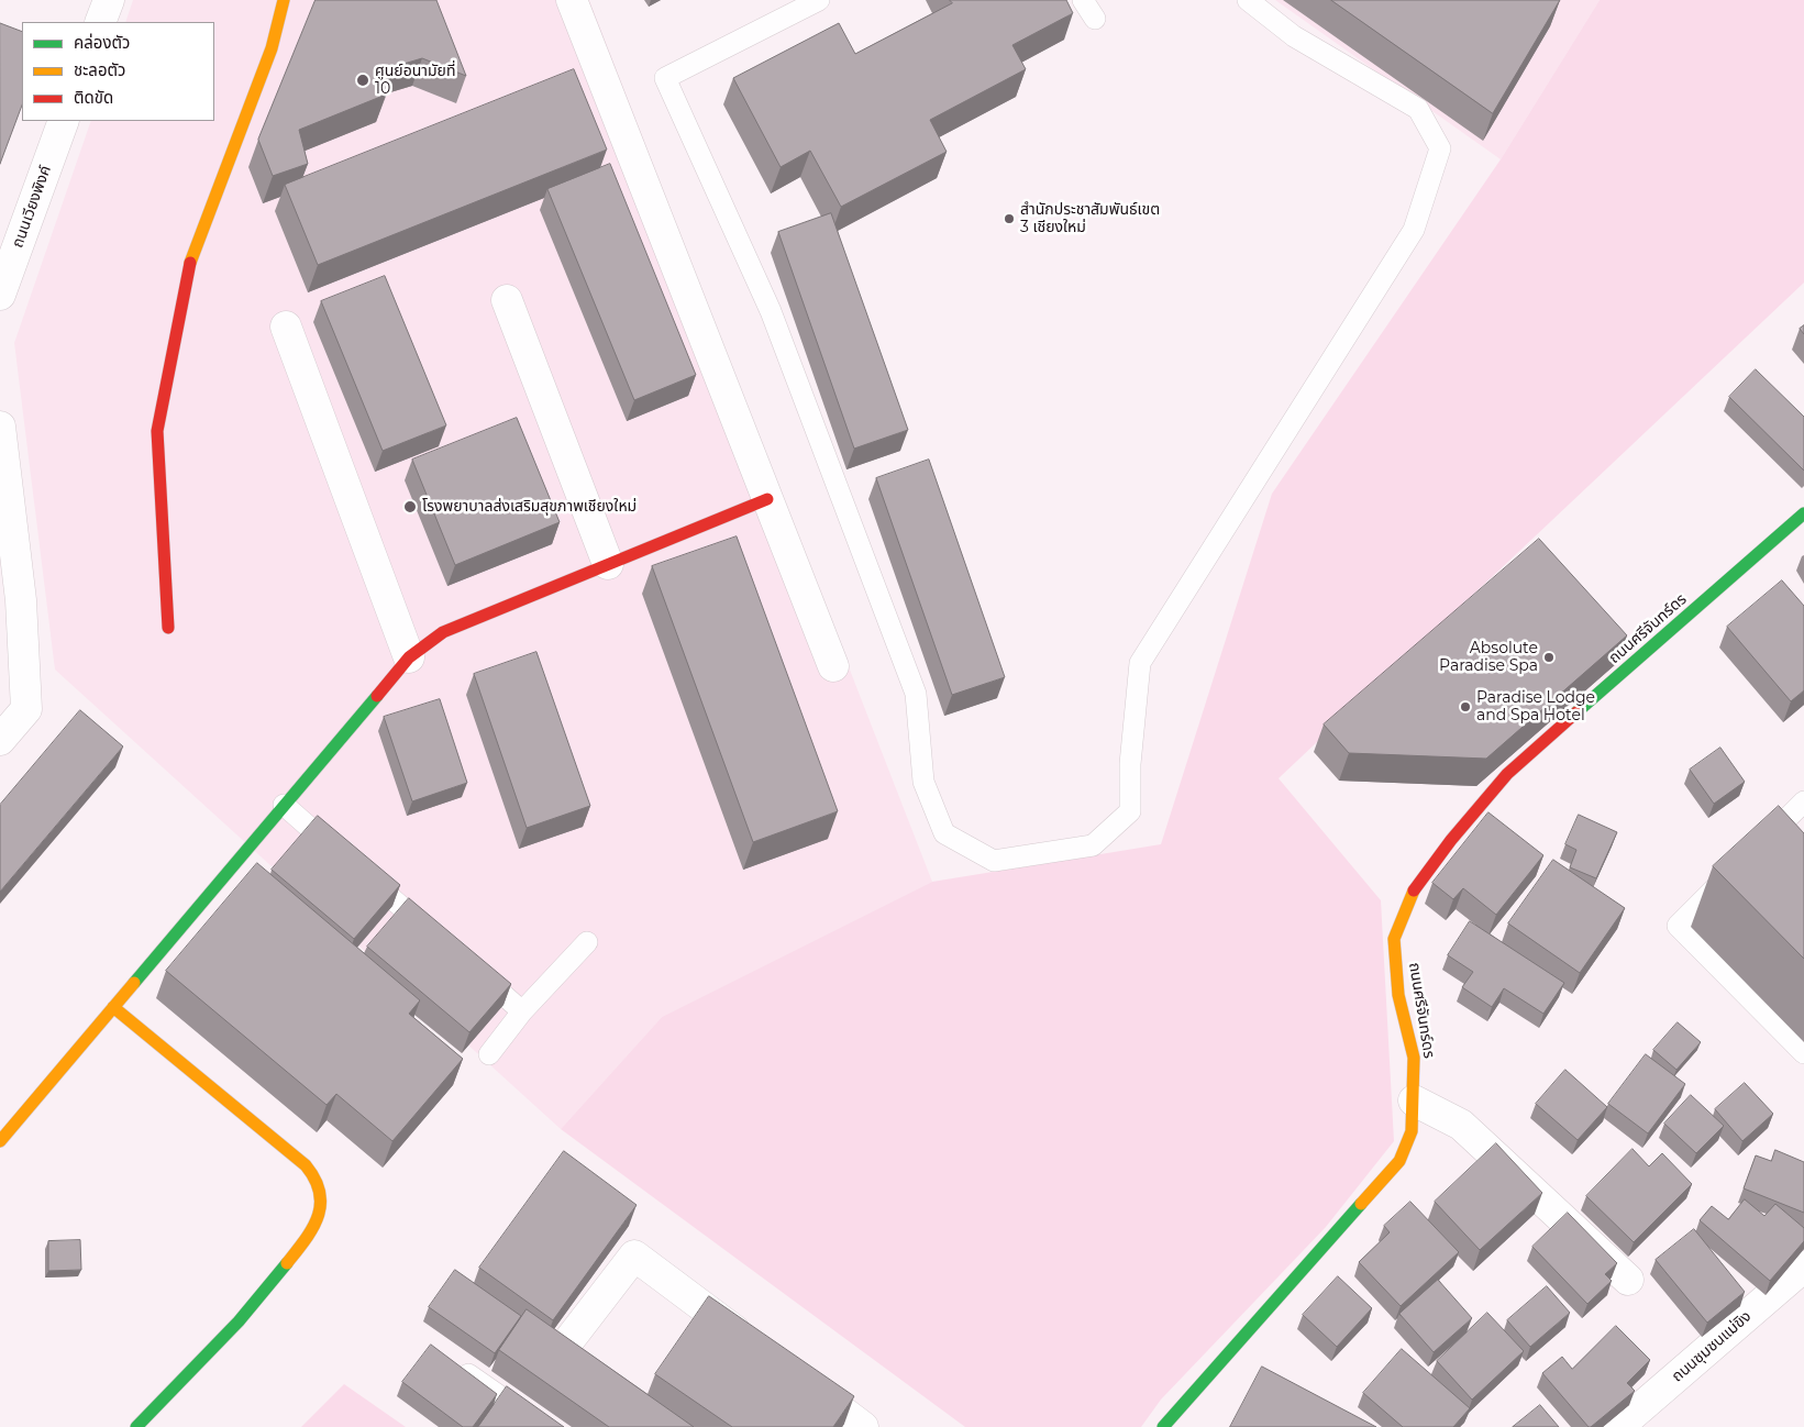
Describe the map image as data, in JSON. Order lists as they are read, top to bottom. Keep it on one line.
{"streets":{"street":["ถนนเวียงพิงค์","ถนนศรีจันทร์ดร","ถนนชุมชนแม่ขิง"]},"places":["ศูนย์อนามัยที่ 10","สำนักประชาสัมพันธ์เขต 3 เชียงใหม่","โรงพยาบาลส่งเสริมสุขภาพเชียงใหม่","Absolute Paradise Spa","Paradise Lodge and Spa Hotel"],"legend":["คล่องตัว","ชะลอตัว","ติดขัด"]}
